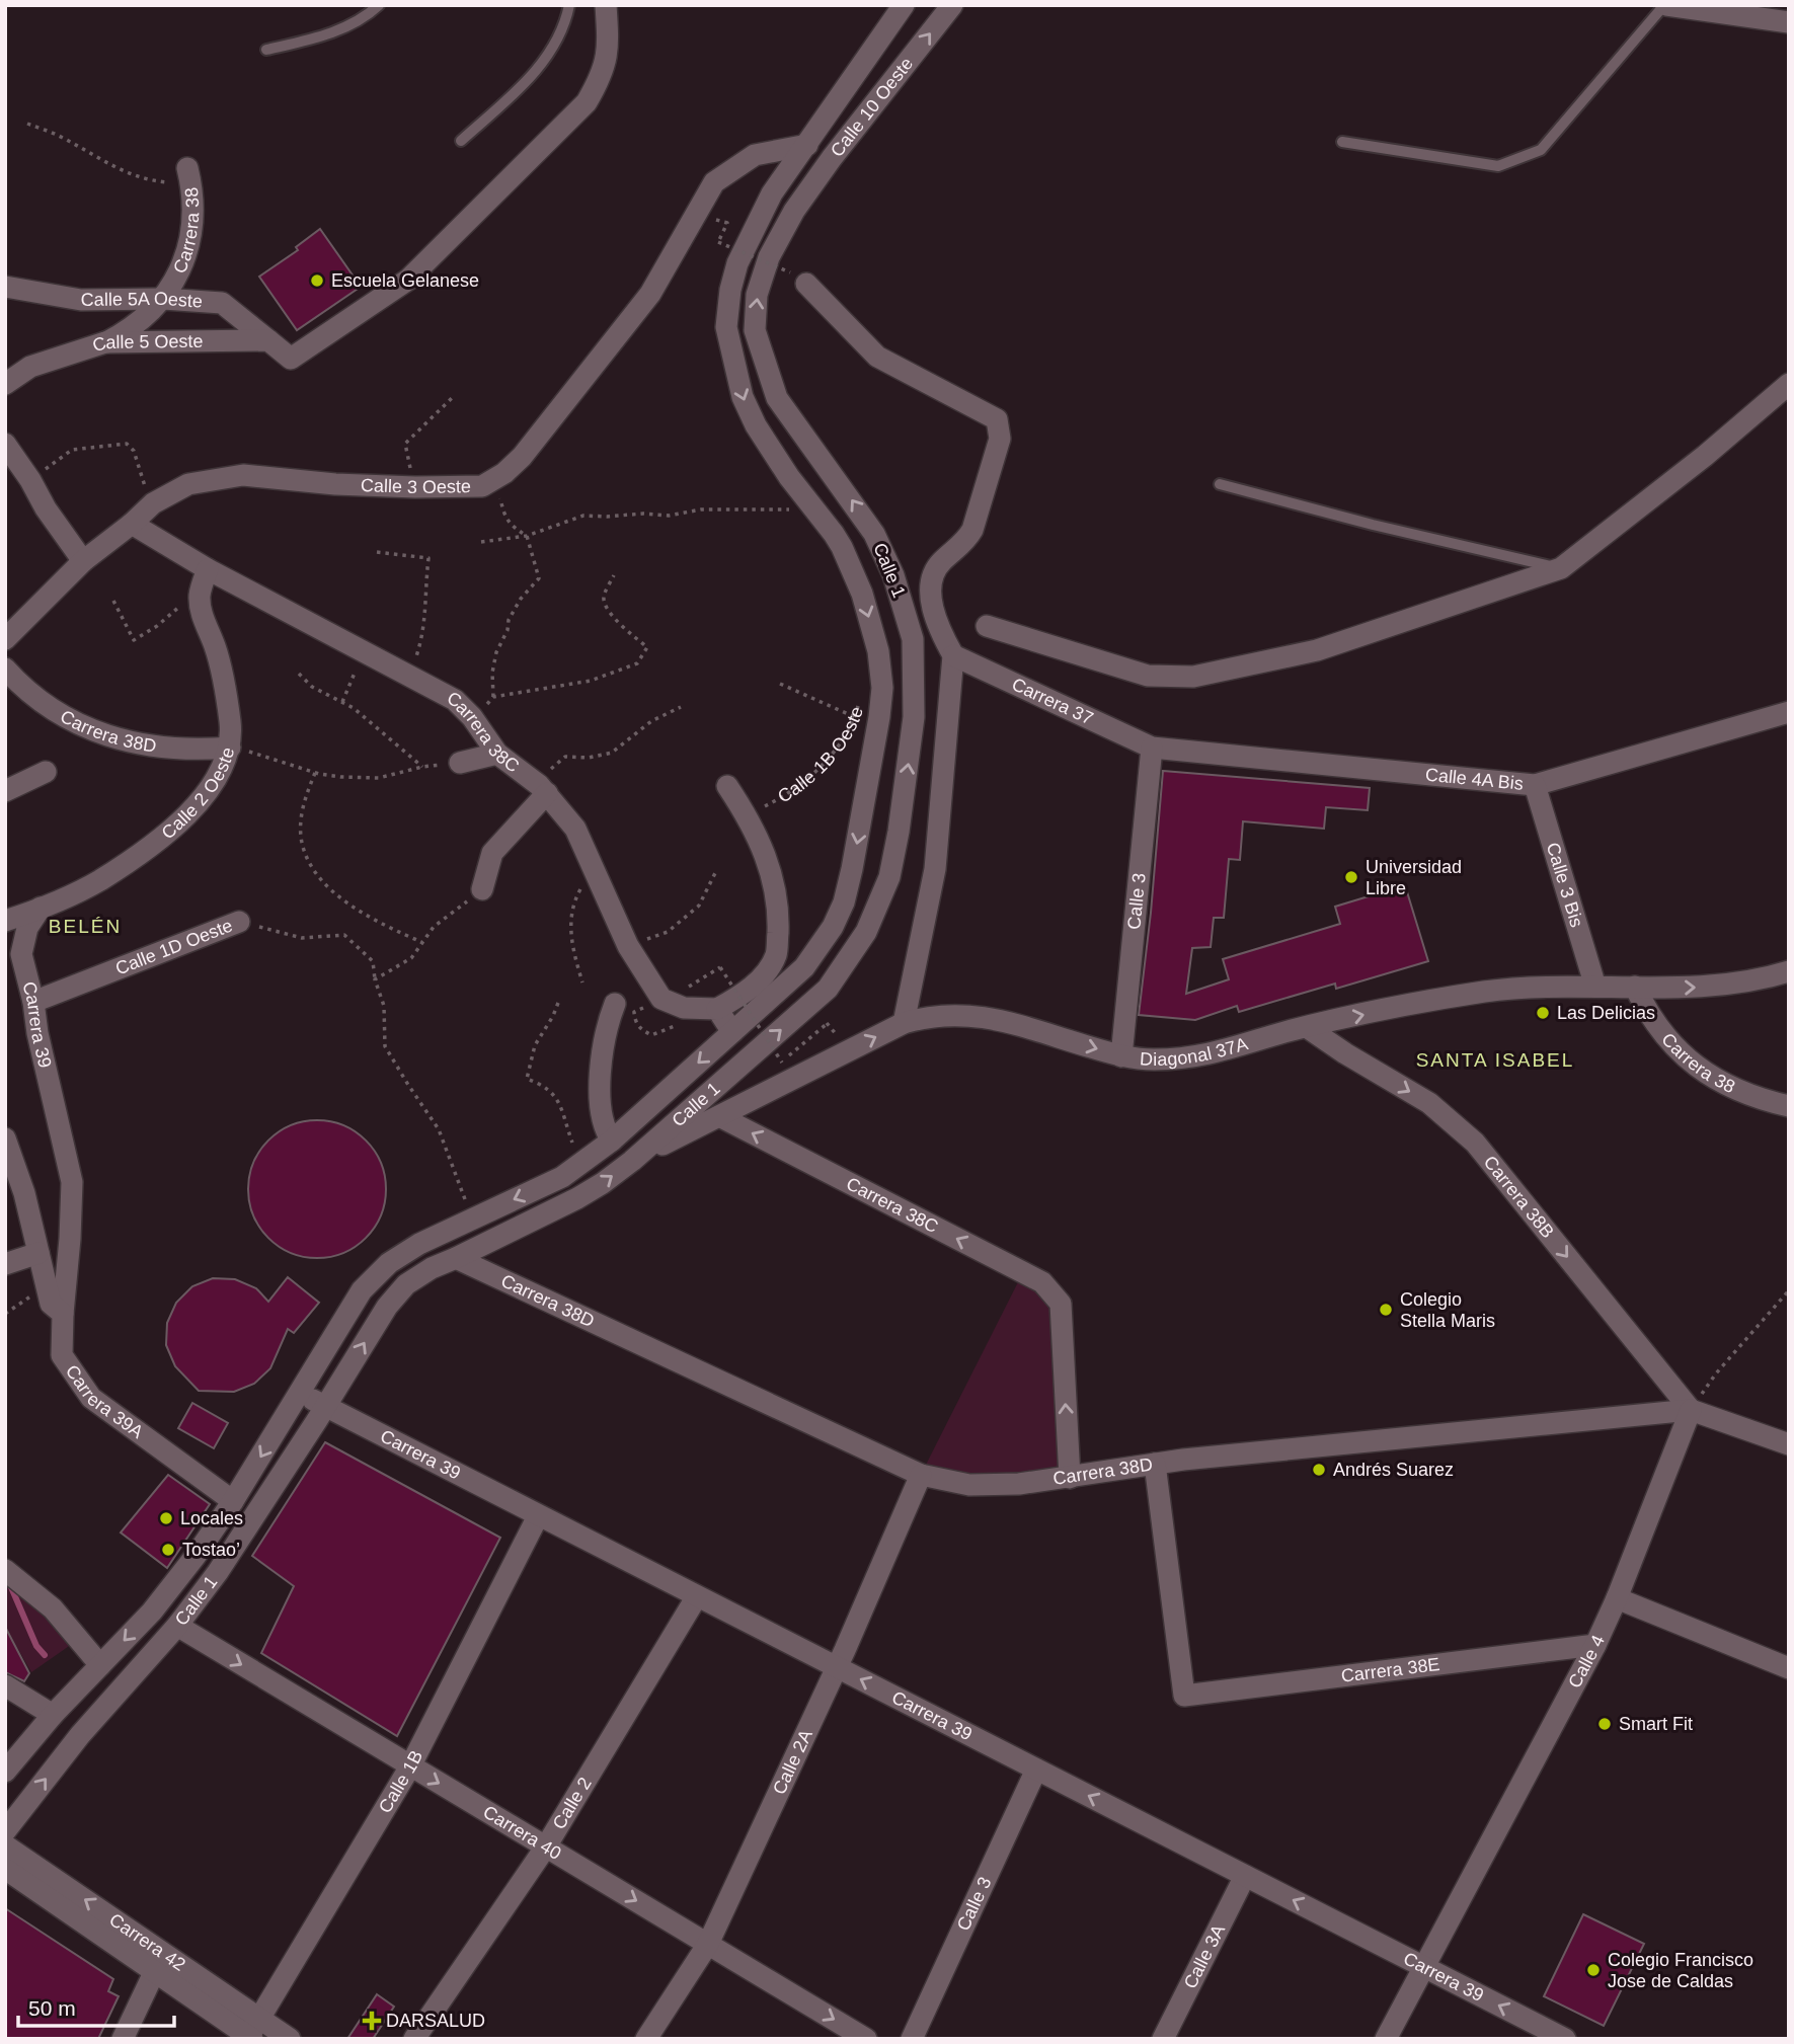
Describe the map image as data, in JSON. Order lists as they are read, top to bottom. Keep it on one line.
{"streets":{"street":["Calle 10 Oeste","Carrera 38","Calle 5A Oeste","Calle 5 Oeste","Calle 3 Oeste","Calle 1","Carrera 37","Carrera 38D","Carrera 38C","Calle 4A Bis","Calle 2 Oeste","Calle 3 Bis","Calle 3","Calle 1D Oeste","Carrera 39","Diagonal 37A","Carrera 38B","Carrera 39A","Calle 4","Carrera 38E","Calle 2A","Calle 1B","Calle 2","Carrera 40","Carrera 42","Calle 3A"],"path":["Calle 1B Oeste"]},"crossings":[["Calle 10 Oeste","Calle 3 Oeste"],["Calle 10 Oeste","Calle 1"],["Carrera 38","Calle 5A Oeste"],["Carrera 38","Calle 5 Oeste"],["Carrera 38","Diagonal 37A"],["Calle 5A Oeste","Calle 5 Oeste"],["Calle 3 Oeste","Carrera 38C"],["Calle 1","Carrera 38D"],["Calle 1","Carrera 39"],["Calle 1","Diagonal 37A"],["Calle 1","Carrera 39A"],["Calle 1","Carrera 40"],["Carrera 37","Calle 4A Bis"],["Carrera 37","Calle 3"],["Carrera 38D","Carrera 38C"],["Carrera 38D","Calle 2 Oeste"],["Carrera 38D","Carrera 38B"],["Carrera 38D","Calle 4"],["Carrera 38D","Carrera 38E"],["Carrera 38D","Calle 2A"],["Carrera 38C","Diagonal 37A"],["Calle 4A Bis","Calle 3 Bis"],["Calle 4A Bis","Calle 3"],["Calle 2 Oeste","Carrera 39"],["Calle 3 Bis","Diagonal 37A"],["Calle 3","Carrera 39"],["Calle 3","Diagonal 37A"],["Calle 1D Oeste","Carrera 39"],["Carrera 39","Carrera 39A"],["Carrera 39","Calle 4"],["Carrera 39","Calle 2A"],["Carrera 39","Calle 1B"],["Carrera 39","Calle 2"],["Carrera 39","Calle 3A"],["Diagonal 37A","Carrera 38B"],["Carrera 38B","Calle 4"],["Calle 4","Carrera 38E"],["Calle 2A","Carrera 40"],["Calle 1B","Carrera 40"],["Calle 1B","Carrera 42"],["Calle 2","Carrera 40"]],"one_way":["Carrera 38C","Carrera 39","Diagonal 37A","Carrera 38B","Carrera 40"],"districts":["BELÉN","SANTA ISABEL"],"places":{"other":["Escuela Gelanese","Universidad Libre","Las Delicias","Colegio Stella Maris","Andrés Suarez","Locales","Tostao’","Smart Fit","Colegio Francisco Jose de Caldas"],"health":["DARSALUD"]},"scale_bar":"50 m"}
